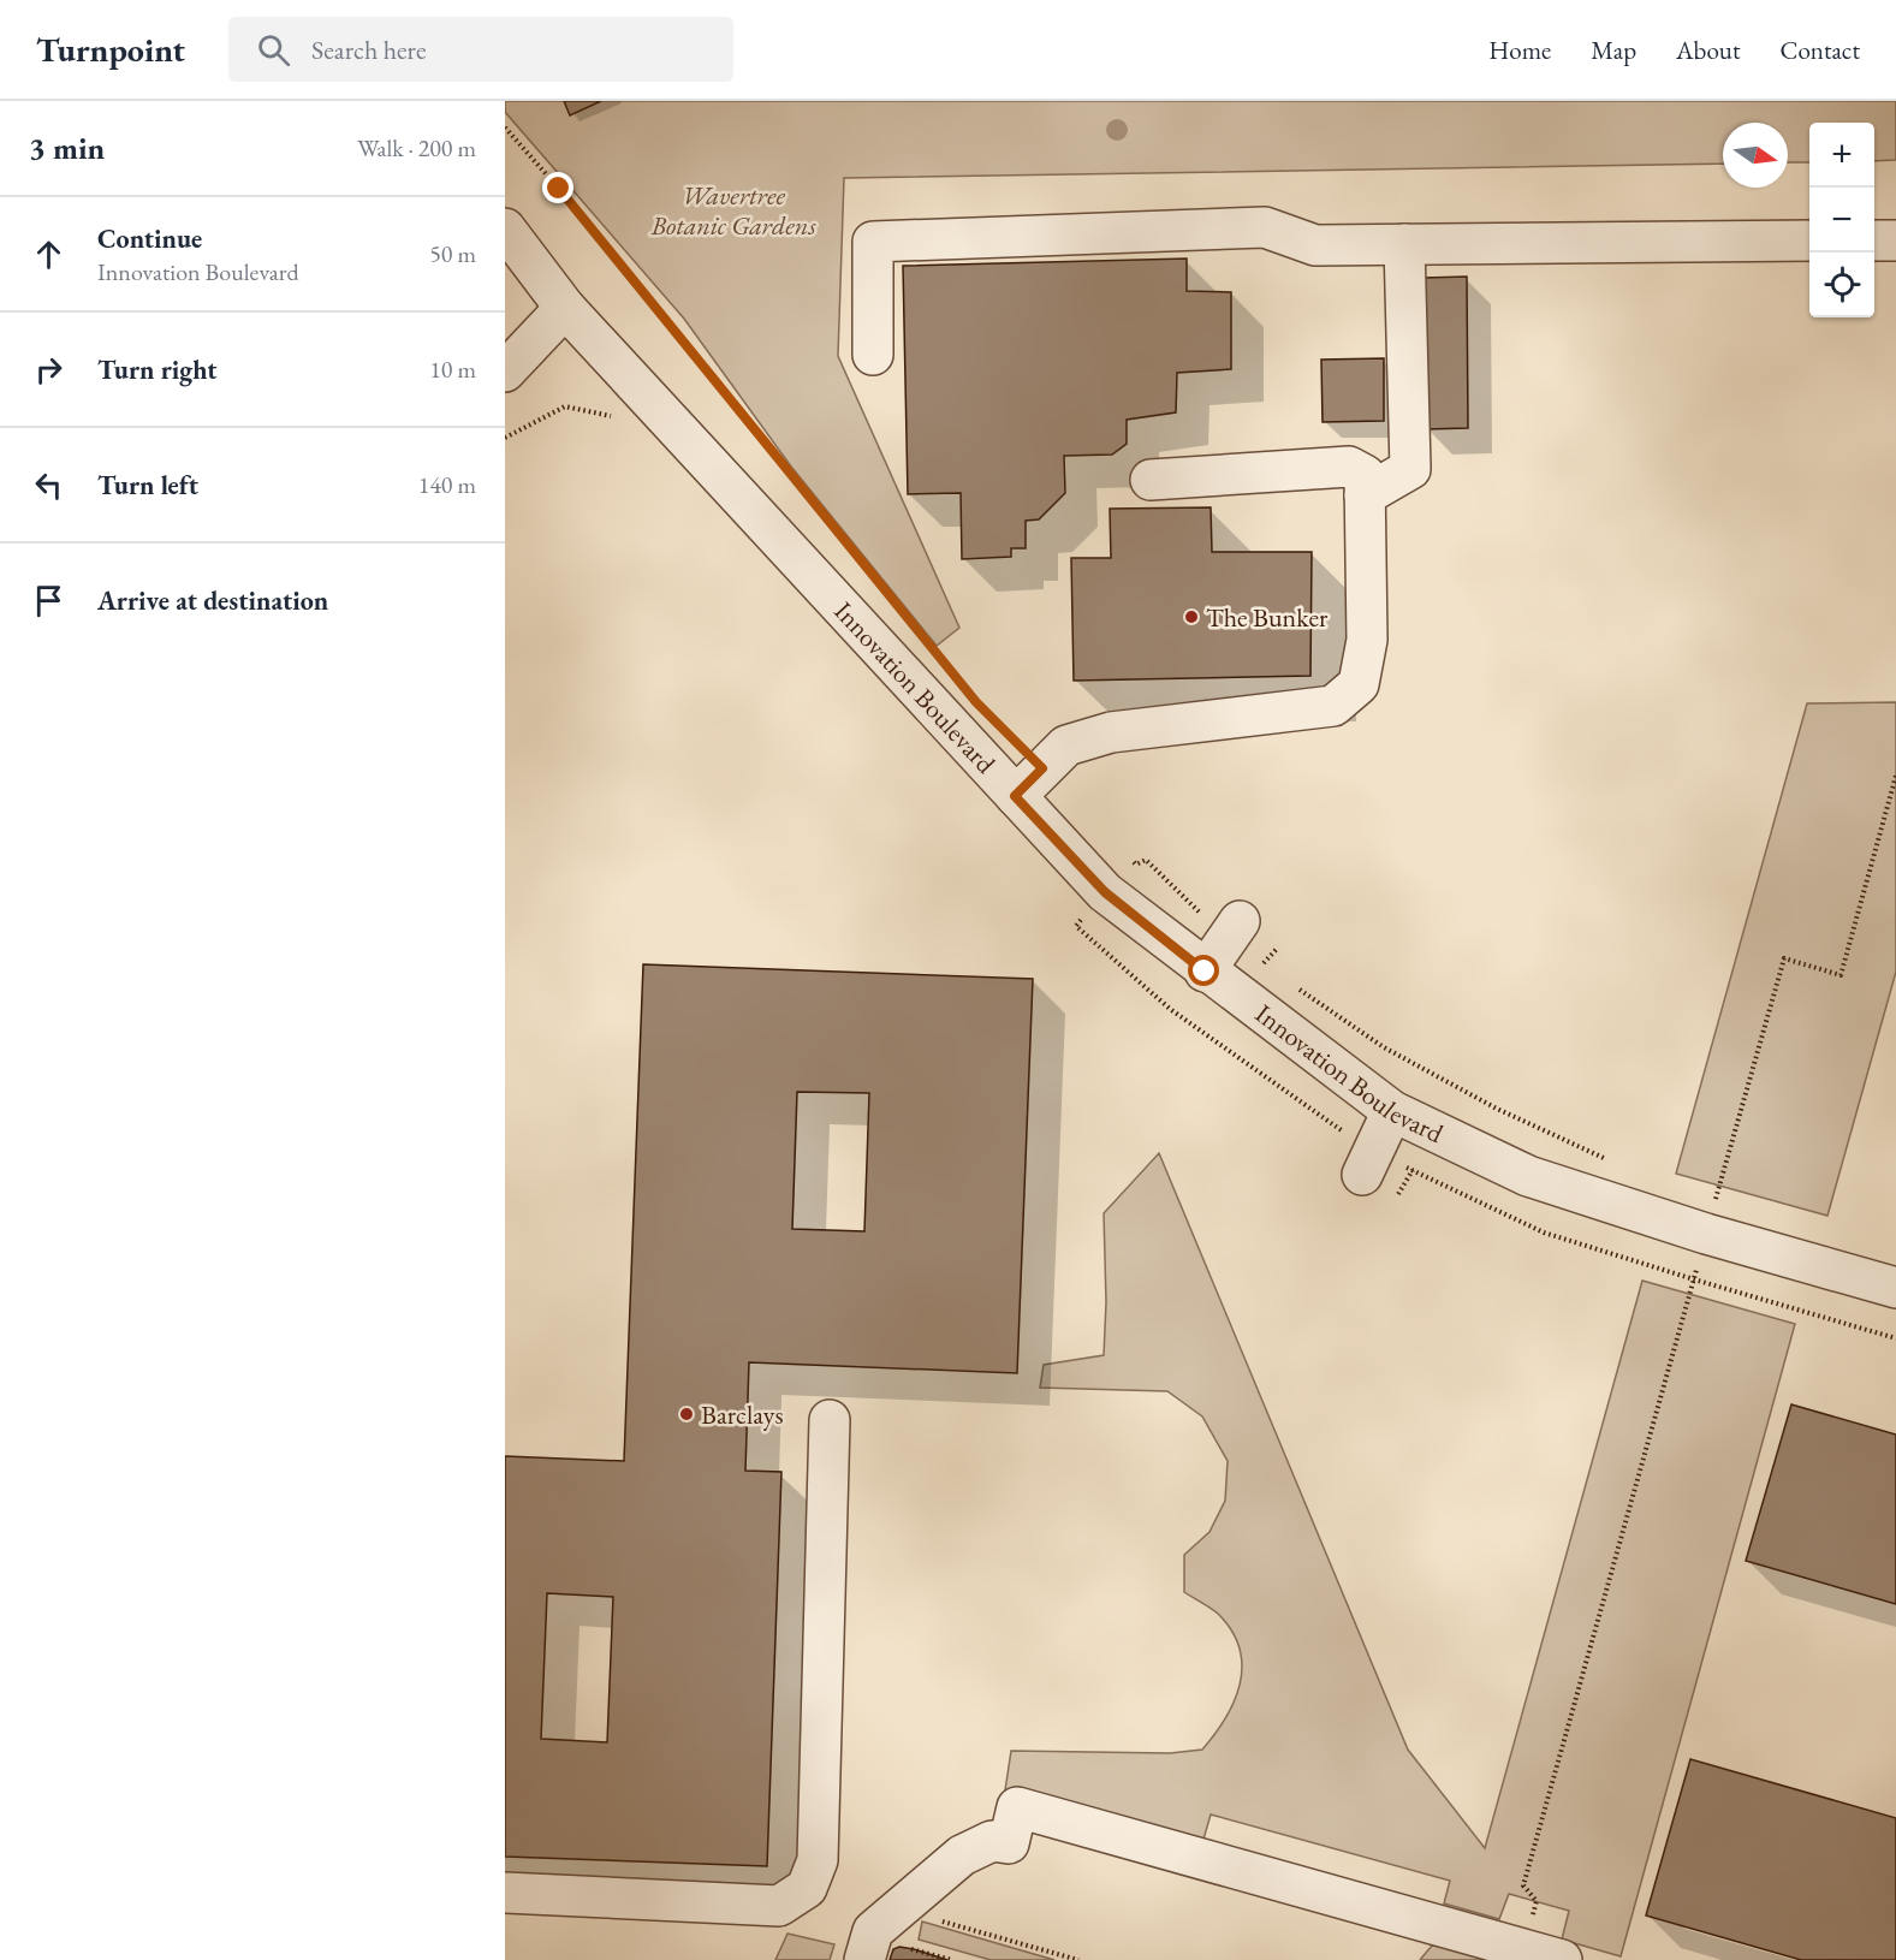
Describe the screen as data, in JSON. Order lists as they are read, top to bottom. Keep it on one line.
{"streets":{"street":["Innovation Boulevard"]},"parks":["Wavertree Botanic Gardens"],"places":["The Bunker","Barclays"],"north":"right","page":{"header":"Turnpoint","search":"Search here","nav":["Home","Map","About","Contact"],"heading":["3 min","Walk · 200 m"],"map_buttons":["+","−"],"list":[["Continue","Innovation Boulevard","50 m"],["Turn right","10 m"],["Turn left","140 m"],"Arrive at destination"]}}
